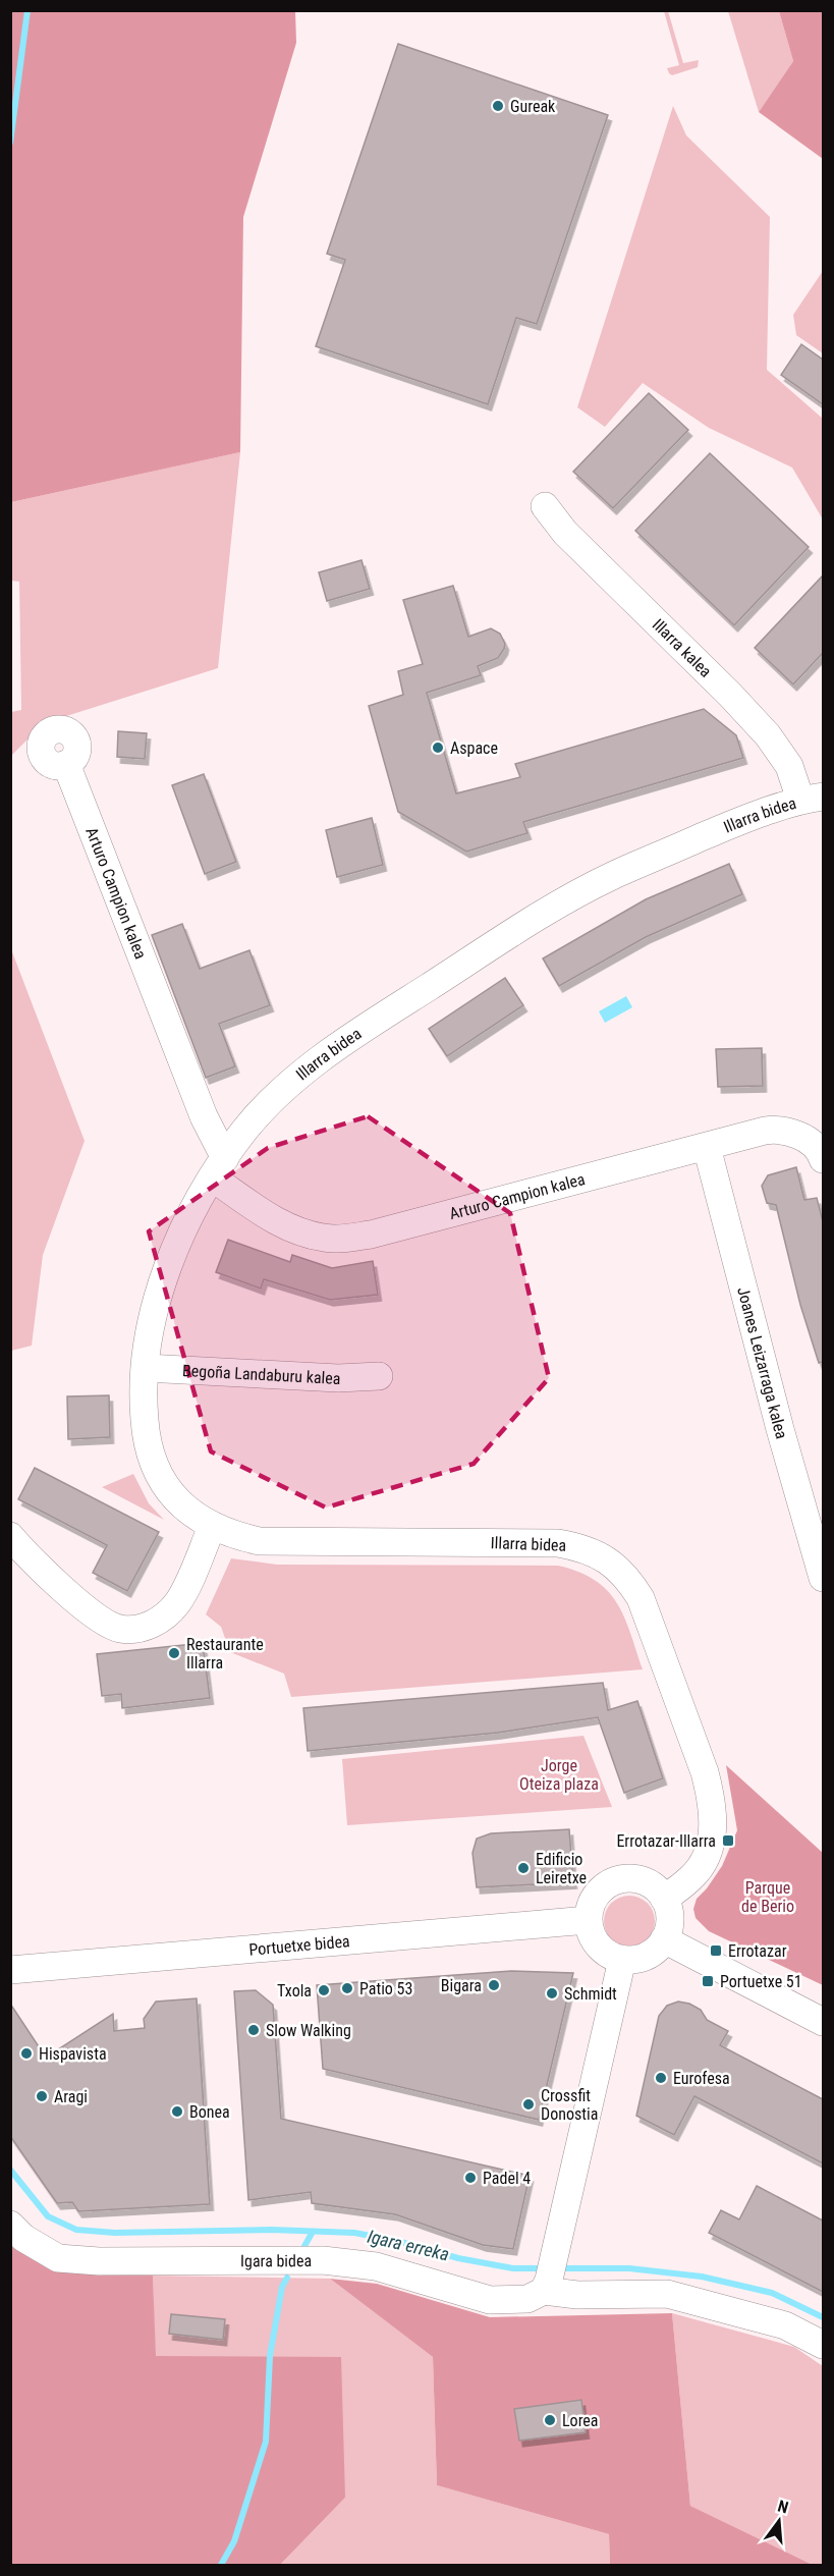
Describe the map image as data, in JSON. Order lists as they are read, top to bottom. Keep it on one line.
{"streets":{"street":["Illarra kalea","Illarra bidea","Arturo Campion kalea","Joanes Leizarraga kalea","Begoña Landaburu kalea","Portuetxe bidea","Igara bidea"]},"crossings":[["Illarra kalea","Illarra bidea"],["Illarra bidea","Arturo Campion kalea"],["Illarra bidea","Begoña Landaburu kalea"],["Illarra bidea","Portuetxe bidea"],["Arturo Campion kalea","Joanes Leizarraga kalea"]],"water":["Igara erreka"],"parks":["Jorge Oteiza plaza","Parque de Berio"],"places":{"other":["Gureak","Aspace","Restaurante Illarra","Edificio Leiretxe","Bigara","Patio 53","Txola","Schmidt","Slow Walking","Hispavista","Eurofesa","Aragi","Crossfit Donostia","Bonea","Padel 4","Lorea"],"transit":["Errotazar-Illarra","Errotazar","Portuetxe 51"]},"north":"top"}
